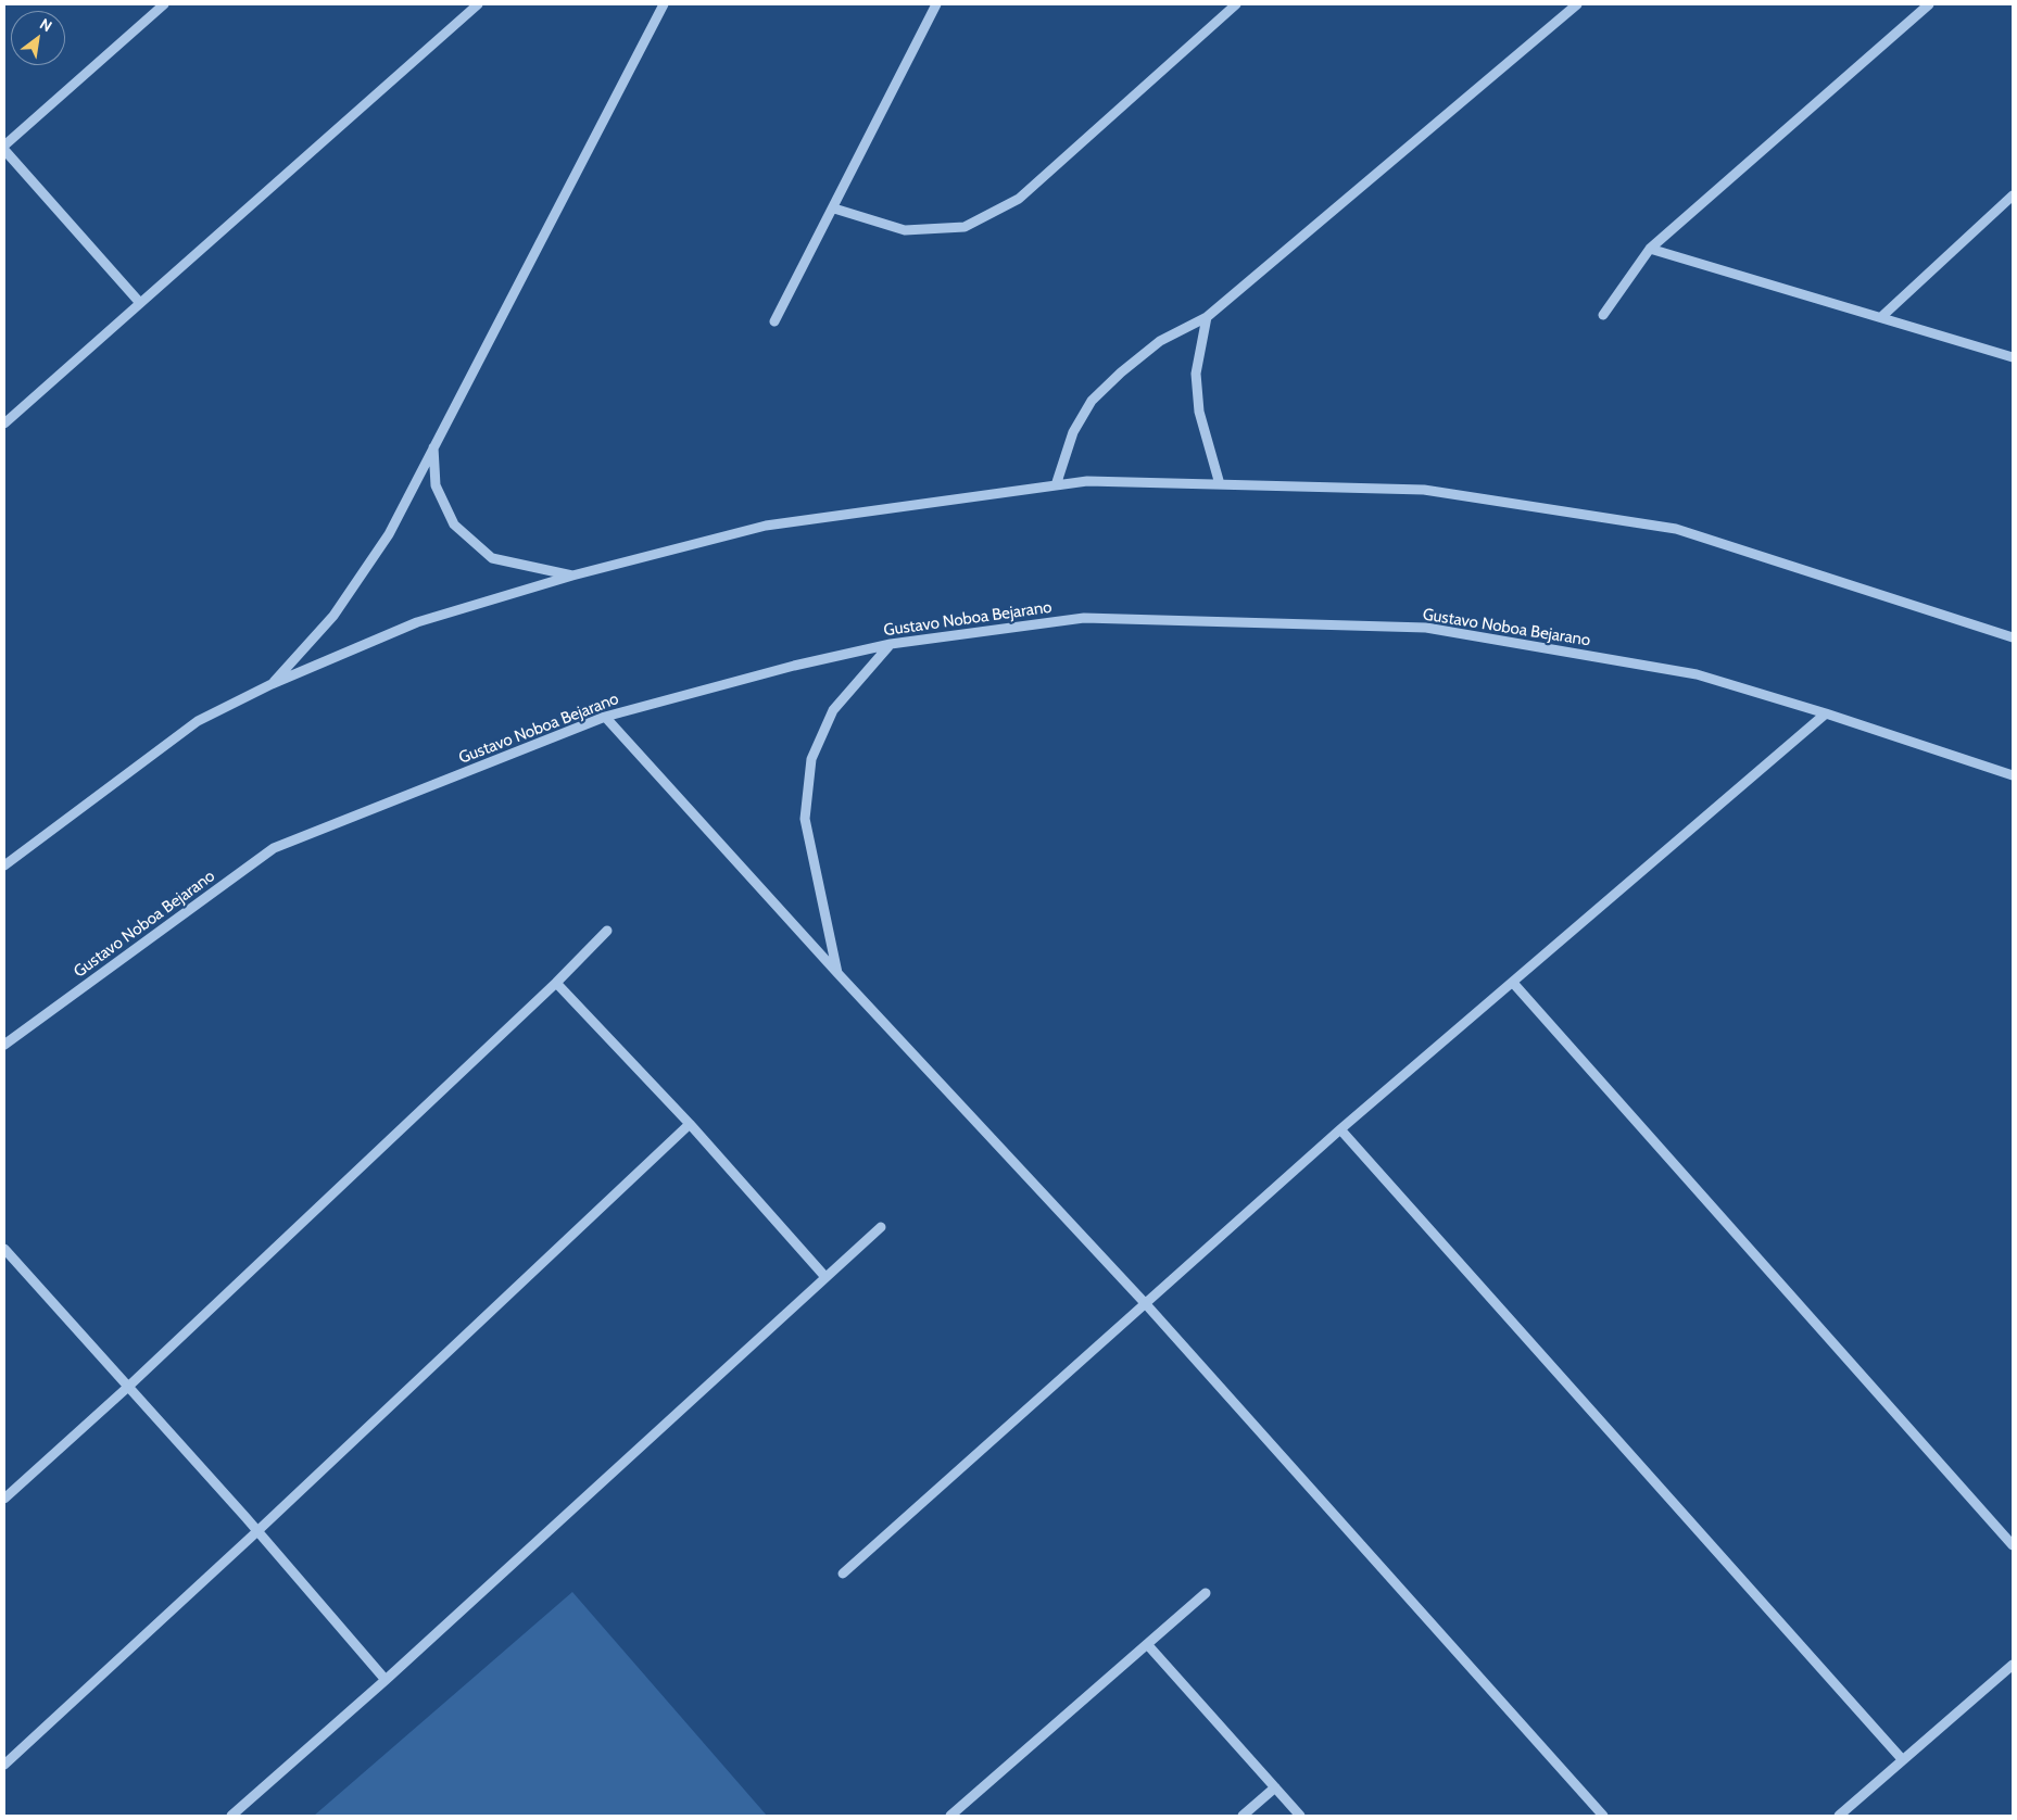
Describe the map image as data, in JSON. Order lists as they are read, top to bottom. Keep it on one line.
{"streets":{"street":["Gustavo Noboa Bejarano"]},"north":"top right"}
